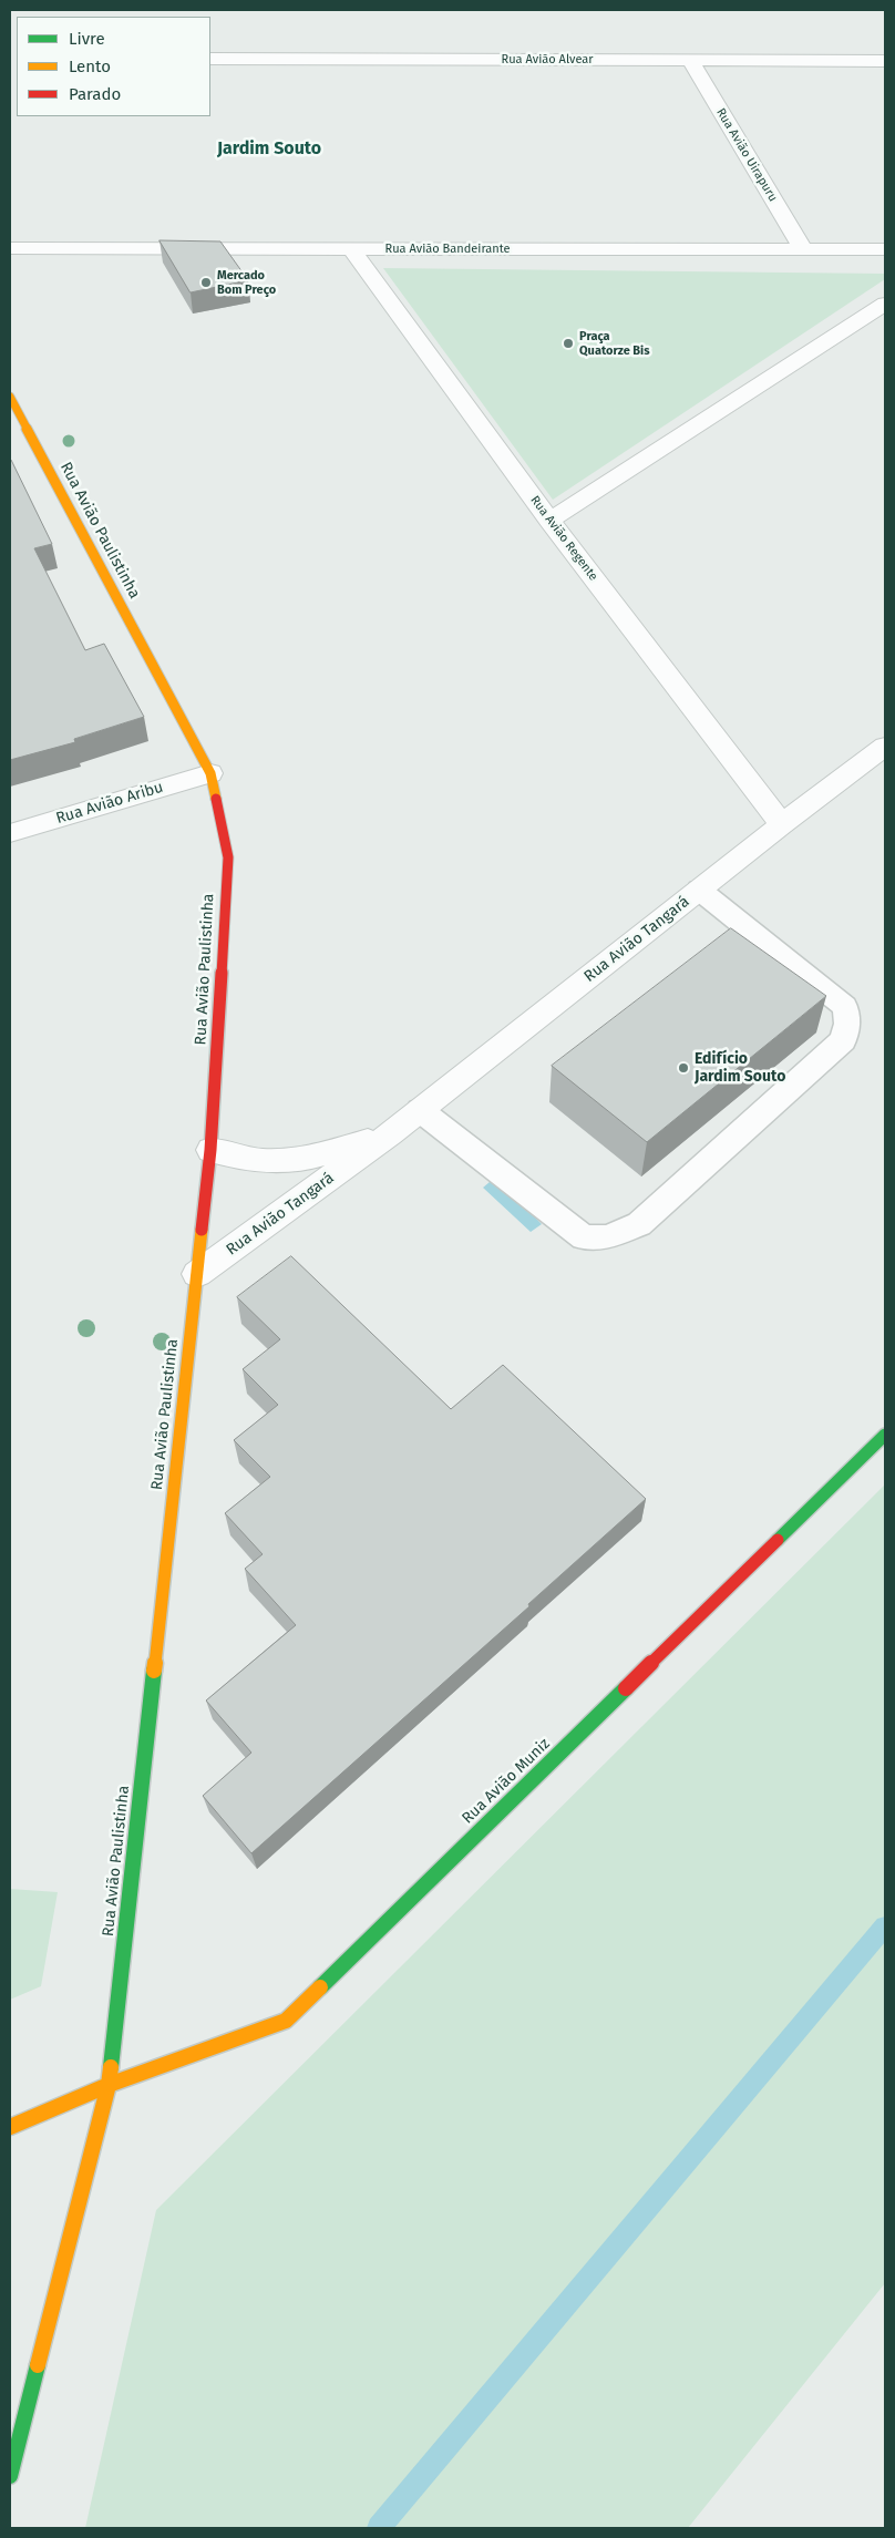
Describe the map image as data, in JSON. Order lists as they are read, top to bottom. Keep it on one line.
{"streets":{"street":["Rua Avião Alvear","Rua Avião Uirapuru","Rua Avião Bandeirante","Rua Avião Paulistinha","Rua Avião Regente","Rua Avião Aribu","Rua Avião Tangará","Rua Avião Muniz"]},"crossings":[["Rua Avião Alvear","Rua Avião Uirapuru"],["Rua Avião Uirapuru","Rua Avião Bandeirante"],["Rua Avião Bandeirante","Rua Avião Regente"],["Rua Avião Paulistinha","Rua Avião Aribu"],["Rua Avião Paulistinha","Rua Avião Tangará"],["Rua Avião Paulistinha","Rua Avião Muniz"],["Rua Avião Regente","Rua Avião Tangará"]],"districts":["Jardim Souto"],"places":["Mercado Bom Preço","Praça Quatorze Bis","Edifício Jardim Souto"],"legend":["Livre","Lento","Parado"]}
